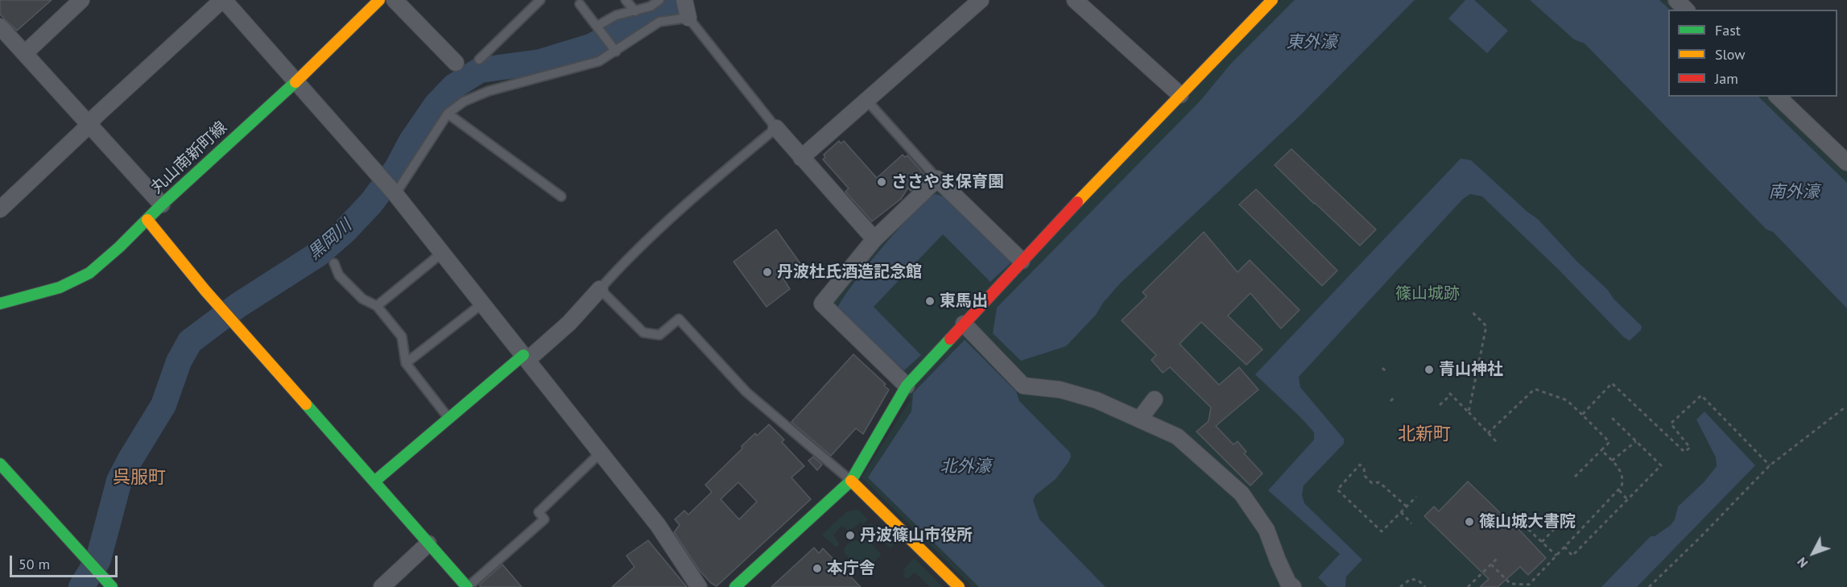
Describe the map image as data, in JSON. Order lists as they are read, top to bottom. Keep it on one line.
{"streets":{"street":["丸山南新町線"]},"districts":["北新町","呉服町"],"water":["東外濠","南外濠","黒岡川","北外濠"],"parks":["篠山城跡"],"places":["ささやま保育園","丹波杜氏酒造記念館","東馬出","青山神社","篠山城大書院","丹波篠山市役所","本庁舎"],"legend":["Fast","Slow","Jam"],"scale_bar":"50 m","north":"bottom left"}
